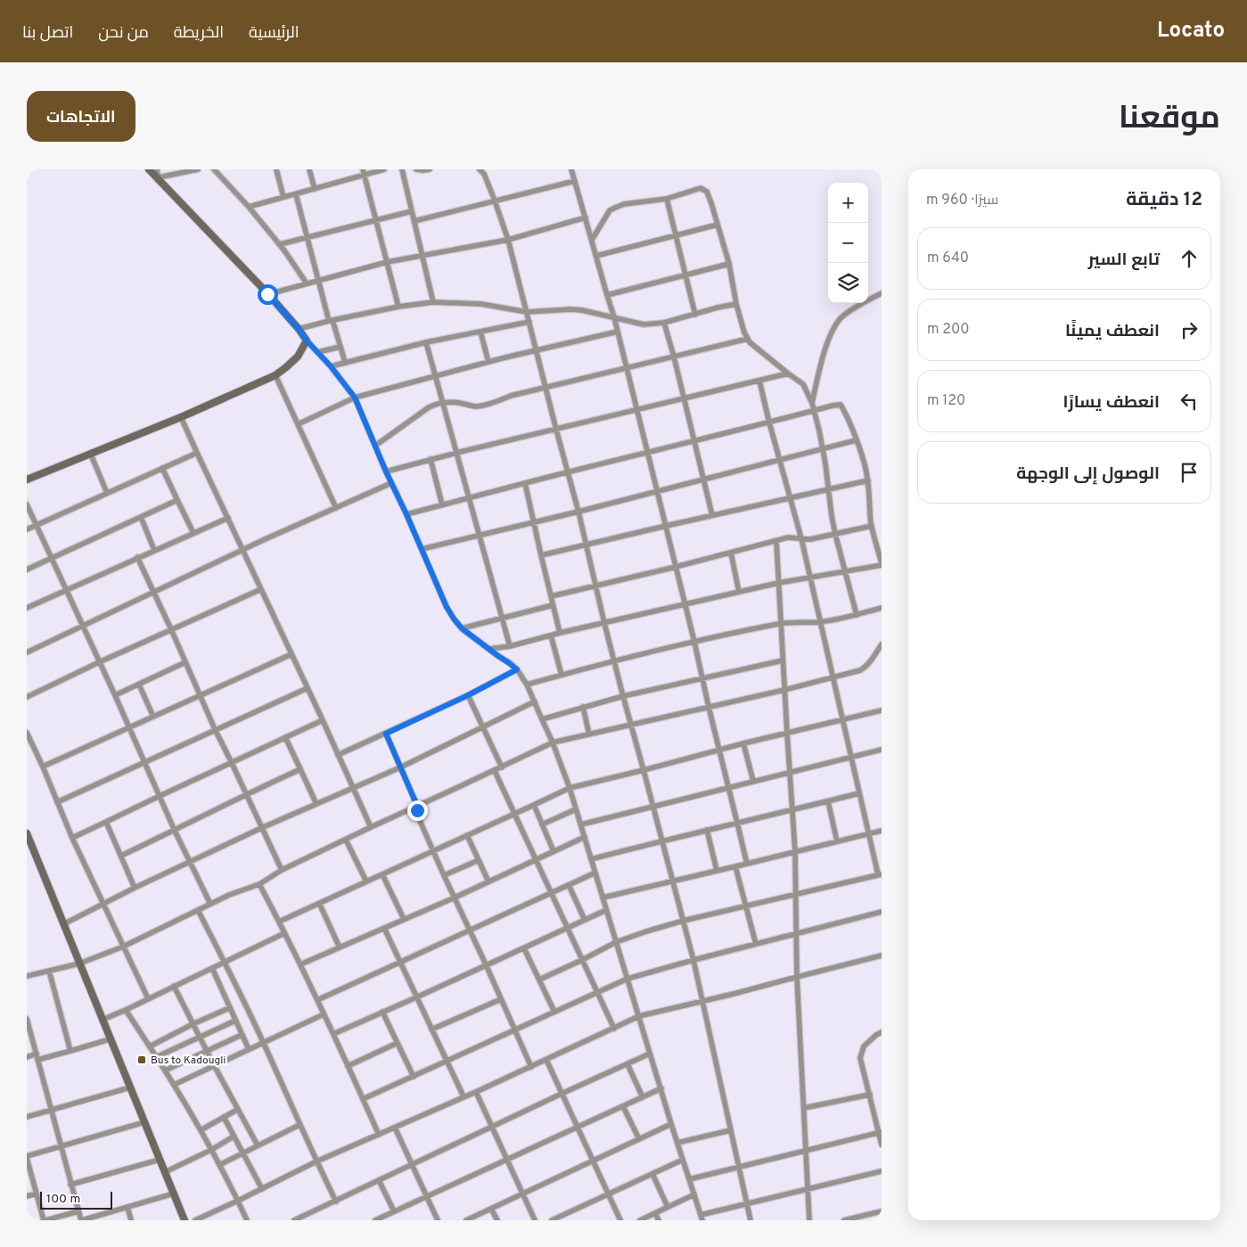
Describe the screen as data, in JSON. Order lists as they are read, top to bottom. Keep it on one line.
{"places":{"transit":["Bus to Kadougli"]},"scale_bar":"100 m","page":{"header":"Locato","nav":["الرئيسية","الخريطة","من نحن","اتصل بنا"],"title":"موقعنا","buttons":"الاتجاهات","heading":["12 دقيقة","سيرًا · 960 m"],"map_buttons":["+","−"],"list":[["تابع السير","640 m"],["انعطف يمينًا","200 m"],["انعطف يسارًا","120 m"],"الوصول إلى الوجهة"],"scale":"100 m"}}
